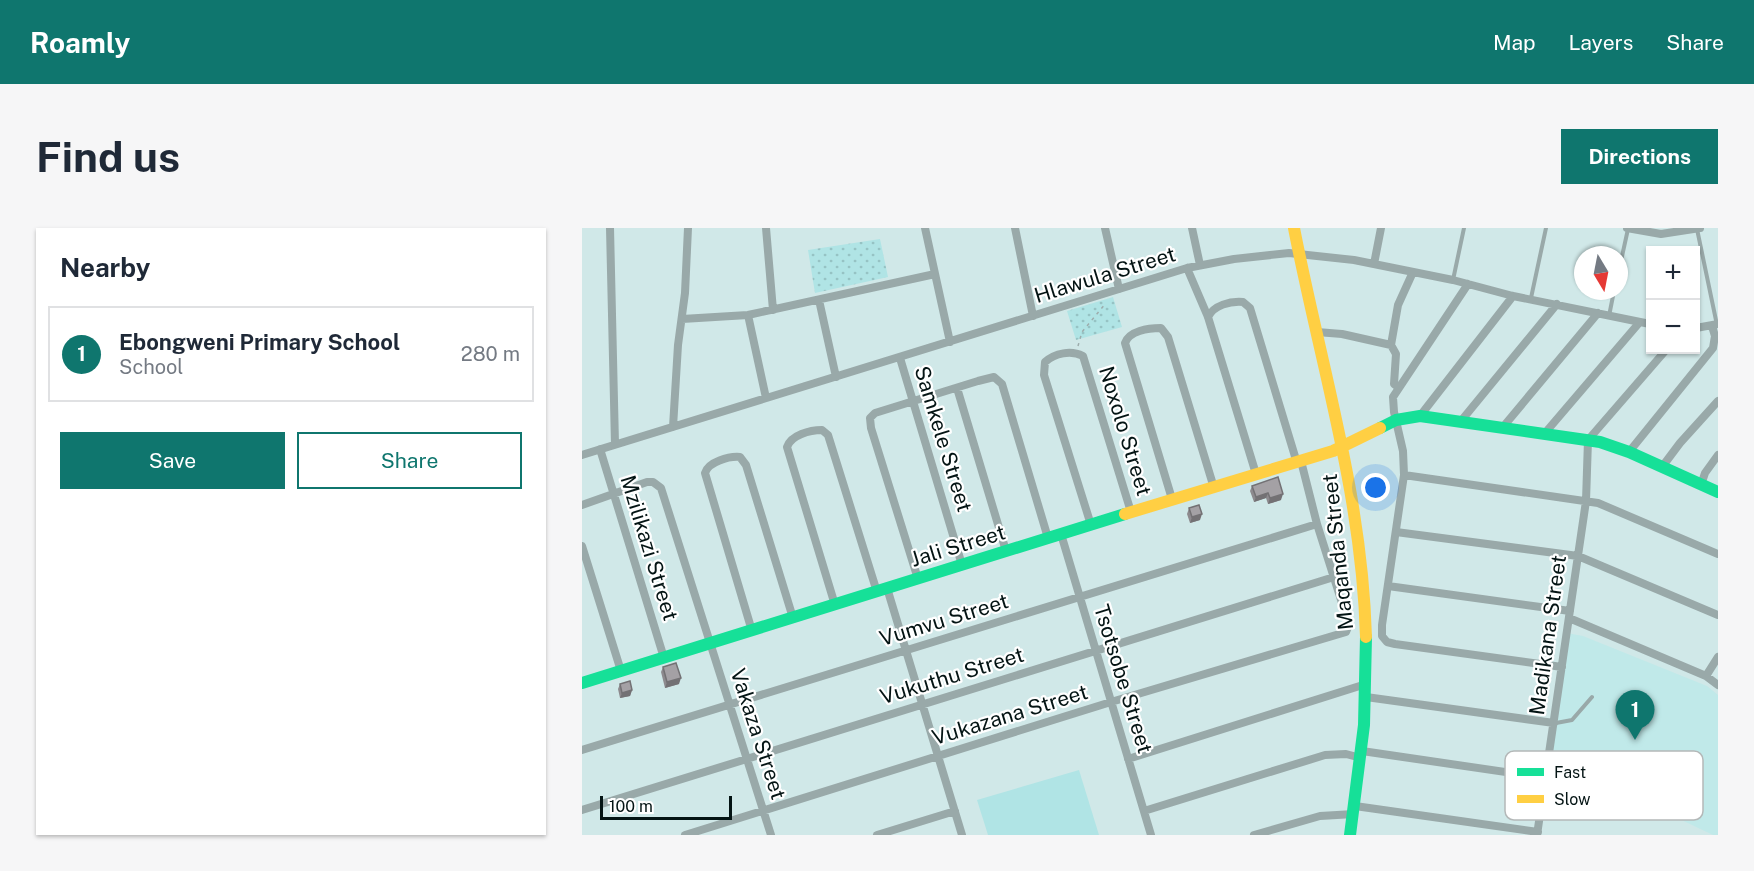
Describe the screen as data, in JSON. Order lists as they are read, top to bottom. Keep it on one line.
{"streets":{"street":["Hlawula Street","Noxolo Street","Samkele Street","Jali Street","Mzilikazi Street","Maqanda Street","Vumvu Street","Madikana Street","Vukuthu Street","Tsotsobe Street","Vukazana Street","Vakaza Street"]},"crossings":[["Hlawula Street","Samkele Street"],["Hlawula Street","Mzilikazi Street"],["Hlawula Street","Maqanda Street"],["Noxolo Street","Jali Street"],["Samkele Street","Jali Street"],["Jali Street","Mzilikazi Street"],["Jali Street","Maqanda Street"],["Jali Street","Madikana Street"],["Jali Street","Tsotsobe Street"],["Jali Street","Vakaza Street"],["Mzilikazi Street","Vakaza Street"],["Vumvu Street","Tsotsobe Street"],["Vumvu Street","Vakaza Street"],["Vukuthu Street","Tsotsobe Street"],["Vukuthu Street","Vukazana Street"],["Vukuthu Street","Vakaza Street"],["Tsotsobe Street","Vukazana Street"],["Vukazana Street","Vakaza Street"]],"legend":["Fast","Slow"],"scale_bar":"100 m","north":"bottom","page":{"header":"Roamly","nav":["Map","Layers","Share"],"buttons":["Directions",["Save","Share"]],"title":"Find us","heading":"Nearby","map_buttons":["+","−"],"list":[{"mark":"1","name":"Ebongweni Primary School","note":"School","value":"280 m"}],"pins":"1","scale":"100 m"}}
